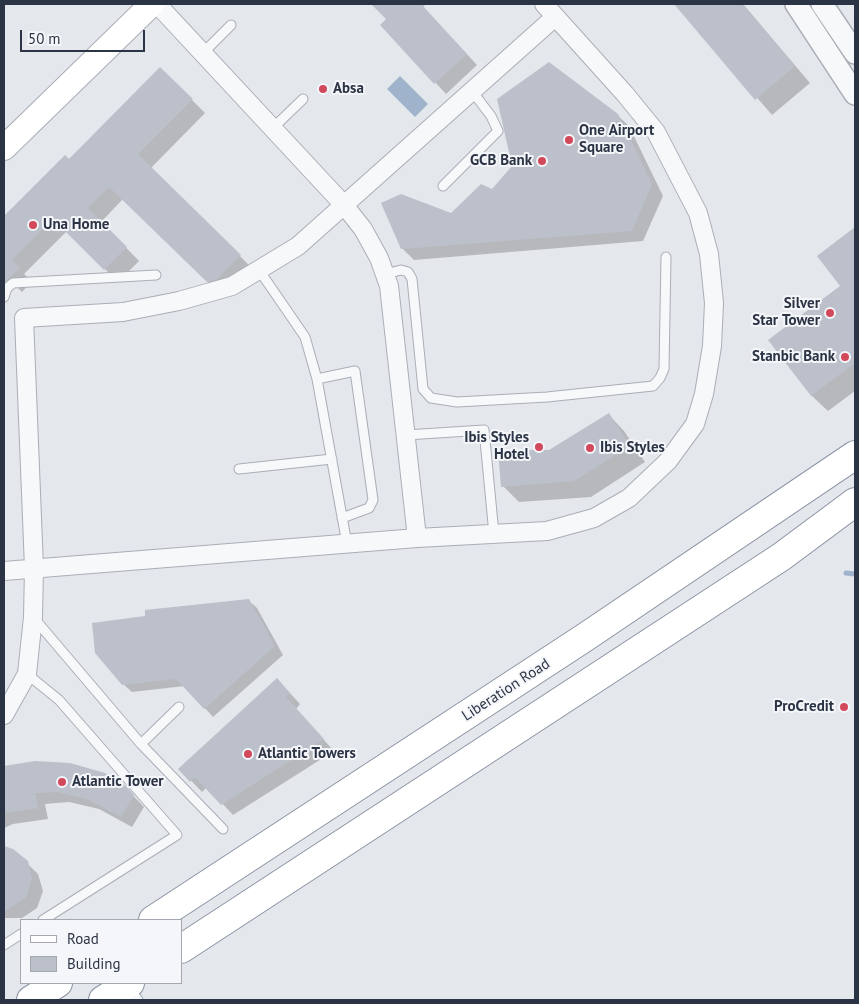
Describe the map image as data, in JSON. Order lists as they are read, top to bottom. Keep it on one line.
{"streets":{"highway":["Liberation Road"]},"places":["Absa","One Airport Square","GCB Bank","Una Home","Silver Star Tower","Stanbic Bank","Ibis Styles Hotel","Ibis Styles","ProCredit","Atlantic Towers","Atlantic Tower"],"legend":["Road","Building"],"scale_bar":"50 m"}
